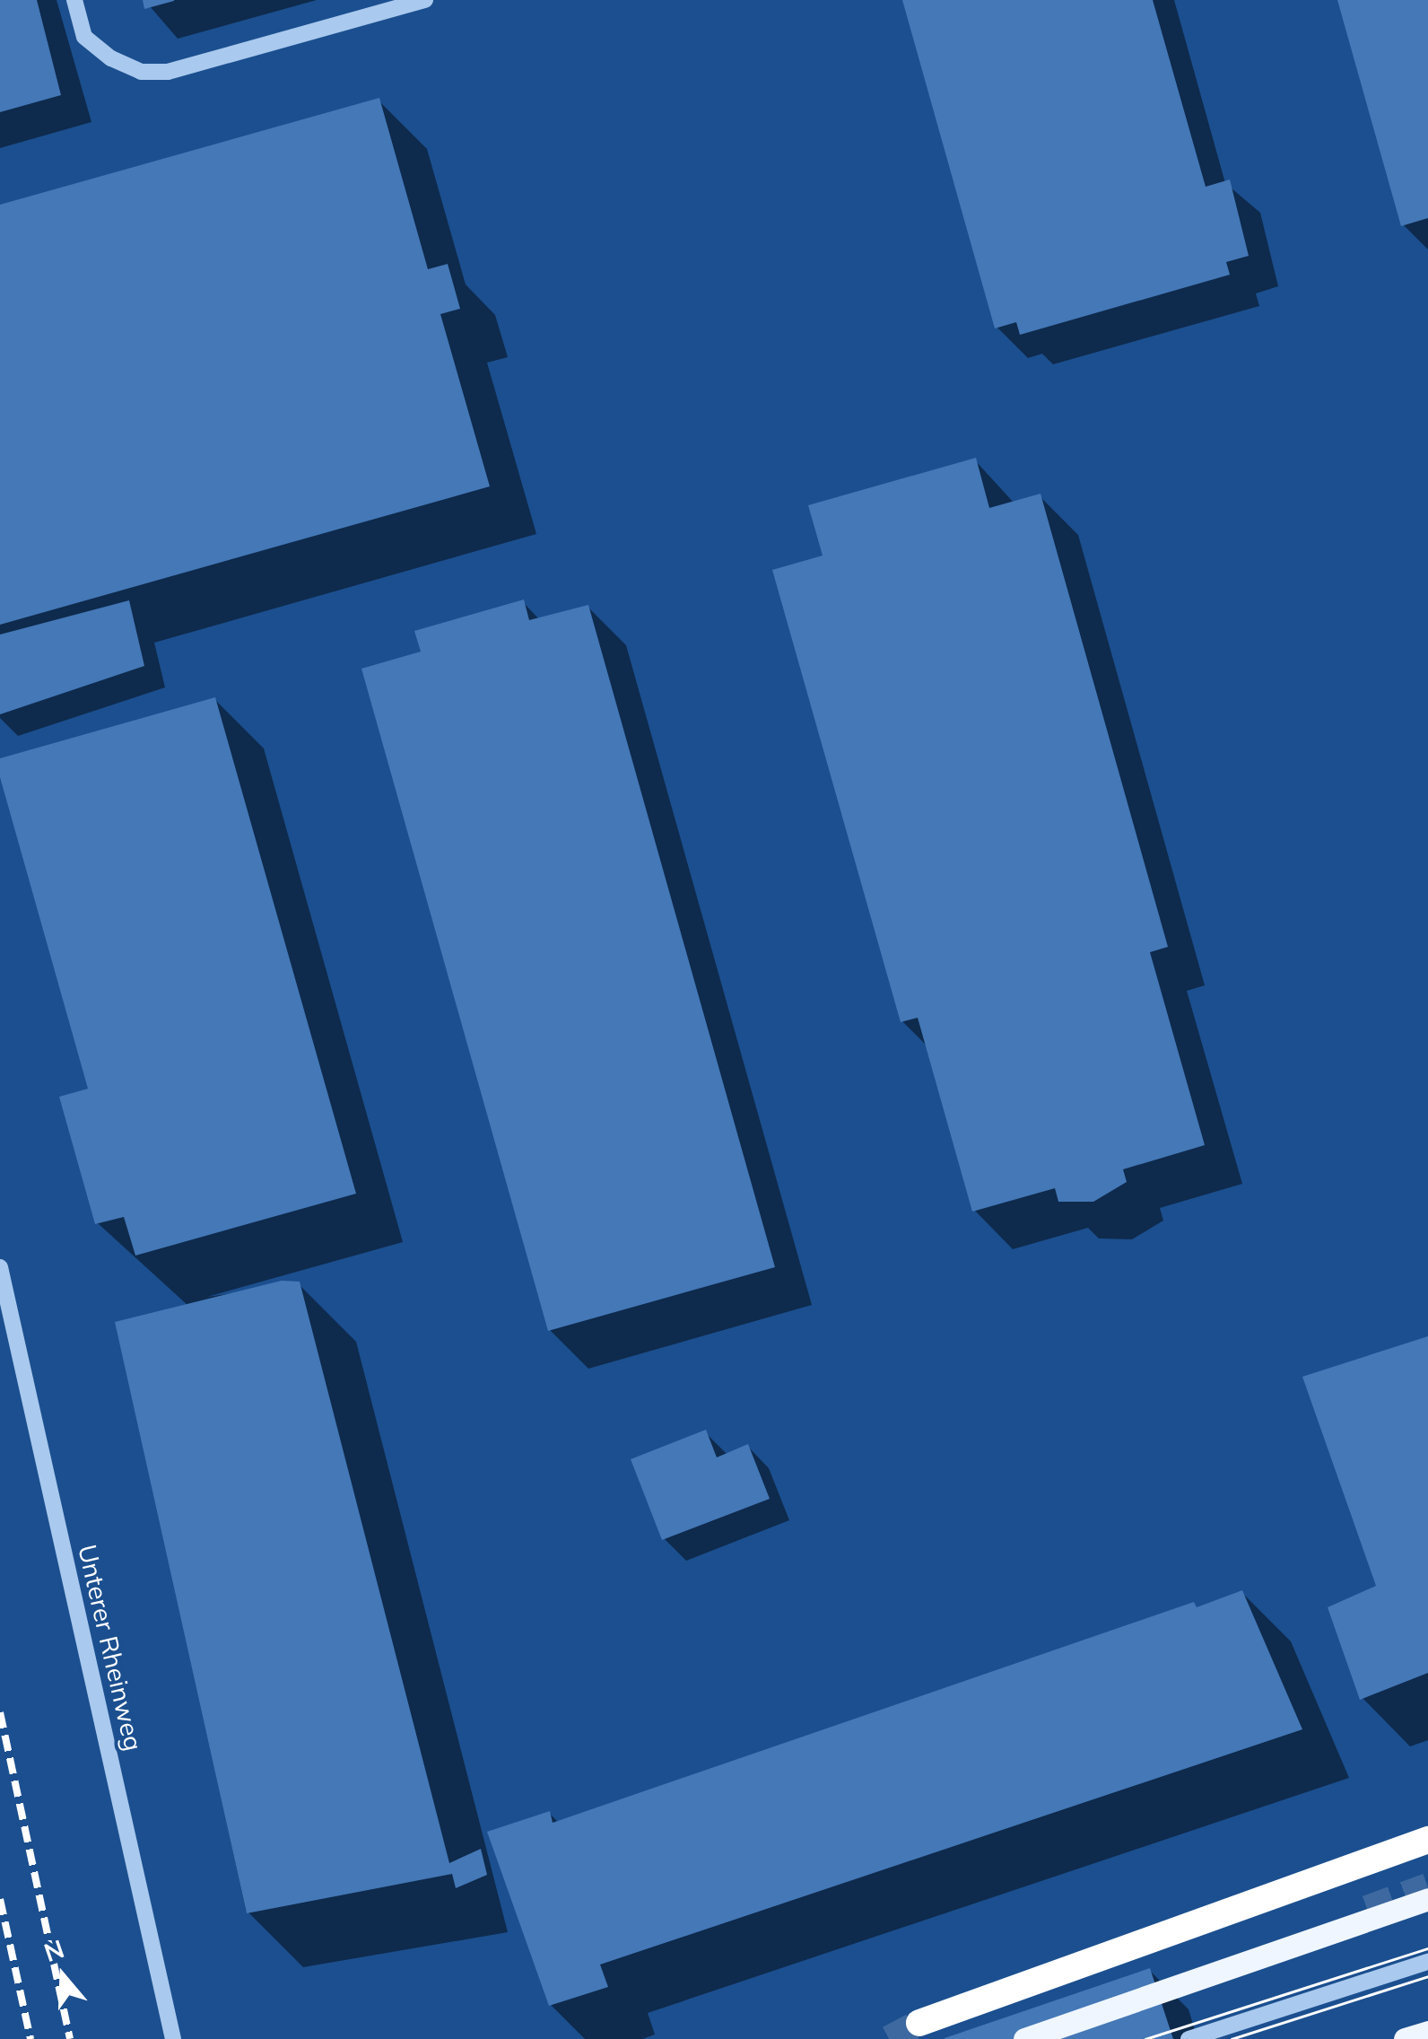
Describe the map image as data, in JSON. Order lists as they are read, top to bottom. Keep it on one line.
{"streets":{"street":["Unterer Rheinweg"]},"north":"top"}
